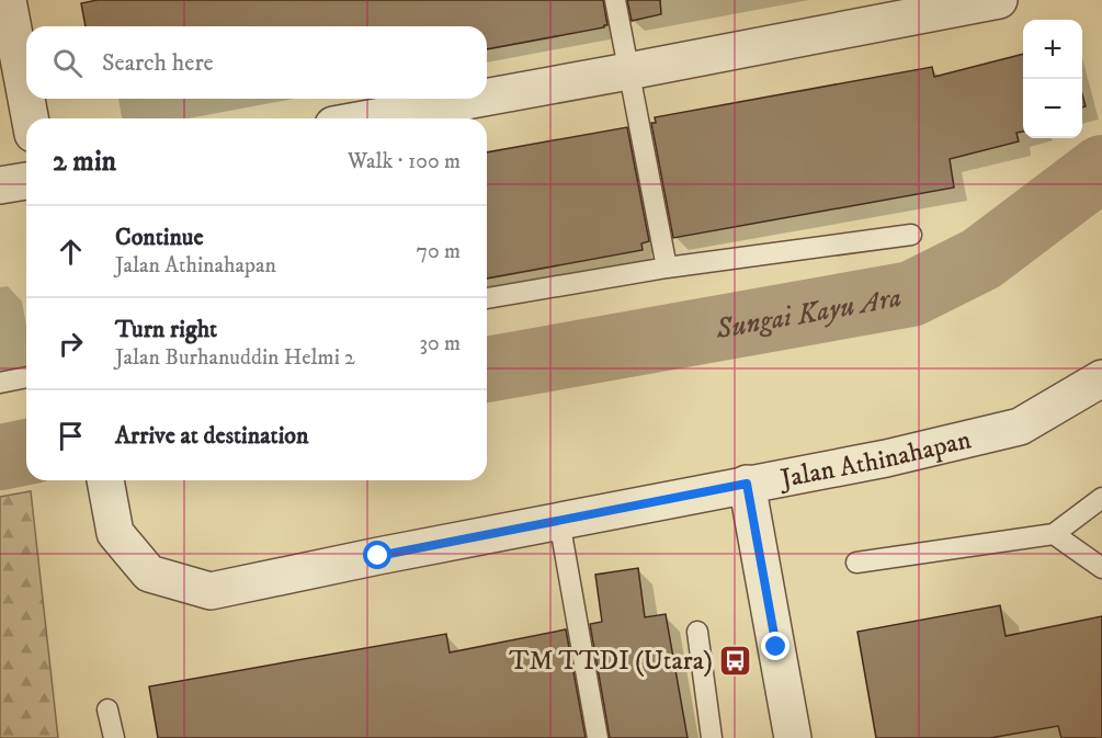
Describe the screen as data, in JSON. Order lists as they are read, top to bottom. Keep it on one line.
{"streets":{"street":["Jalan Athinahapan"]},"water":["Sungai Kayu Ara"],"places":{"bus stop":["TM TTDI (Utara)"]},"page":{"map_buttons":["+","−"],"search":"Search here","heading":["2 min","Walk · 100 m"],"list":[["Continue","Jalan Athinahapan","70 m"],["Turn right","Jalan Burhanuddin Helmi 2","30 m"],"Arrive at destination"]}}
